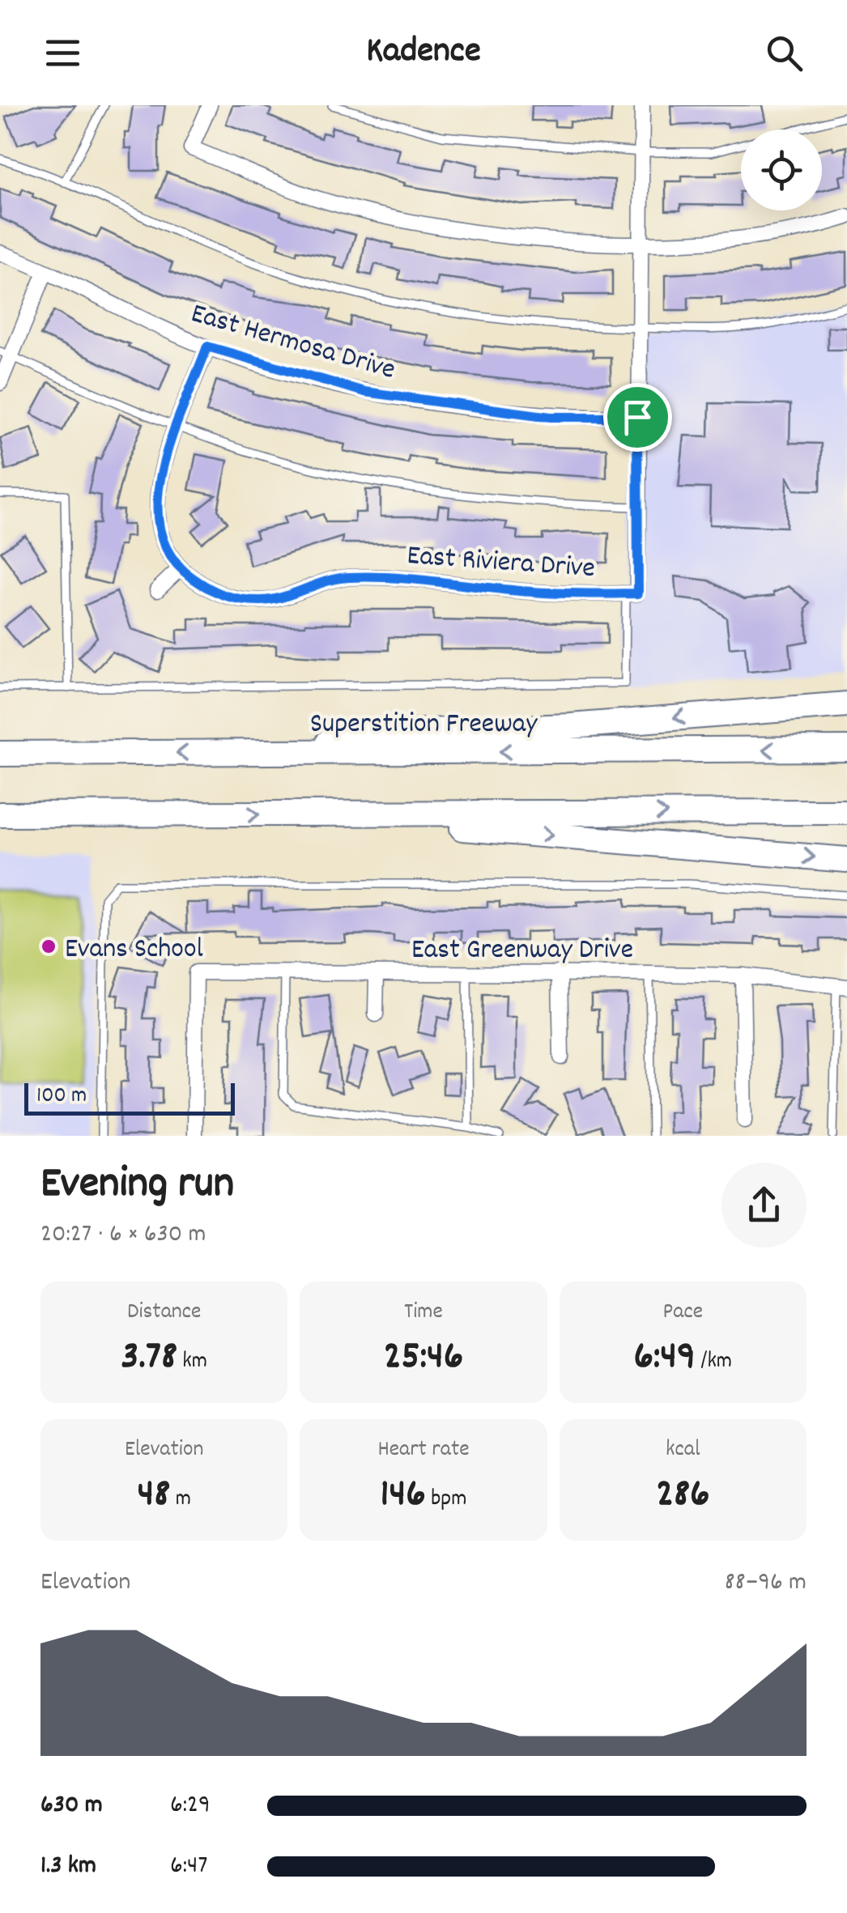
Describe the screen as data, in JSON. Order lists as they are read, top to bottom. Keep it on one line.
{"streets":{"highway":["Superstition Freeway"],"street":["East Hermosa Drive","East Riviera Drive","East Greenway Drive"]},"places":["Evans School"],"scale_bar":"100 m","page":{"header":"Kadence","scale":"100 m","heading":["Evening run","20:27 · 6 × 630 m"],"stats":[["Distance","3.78 km"],["Time","25:46"],["Pace","6:49 /km"],["Elevation","48 m"],["Heart rate","146 bpm"],["kcal","286"]],"chart":["Elevation","88–96 m"],"list":[{"name":"630 m","note":"6:29"},{"name":"1.3 km","note":"6:47"}]}}
